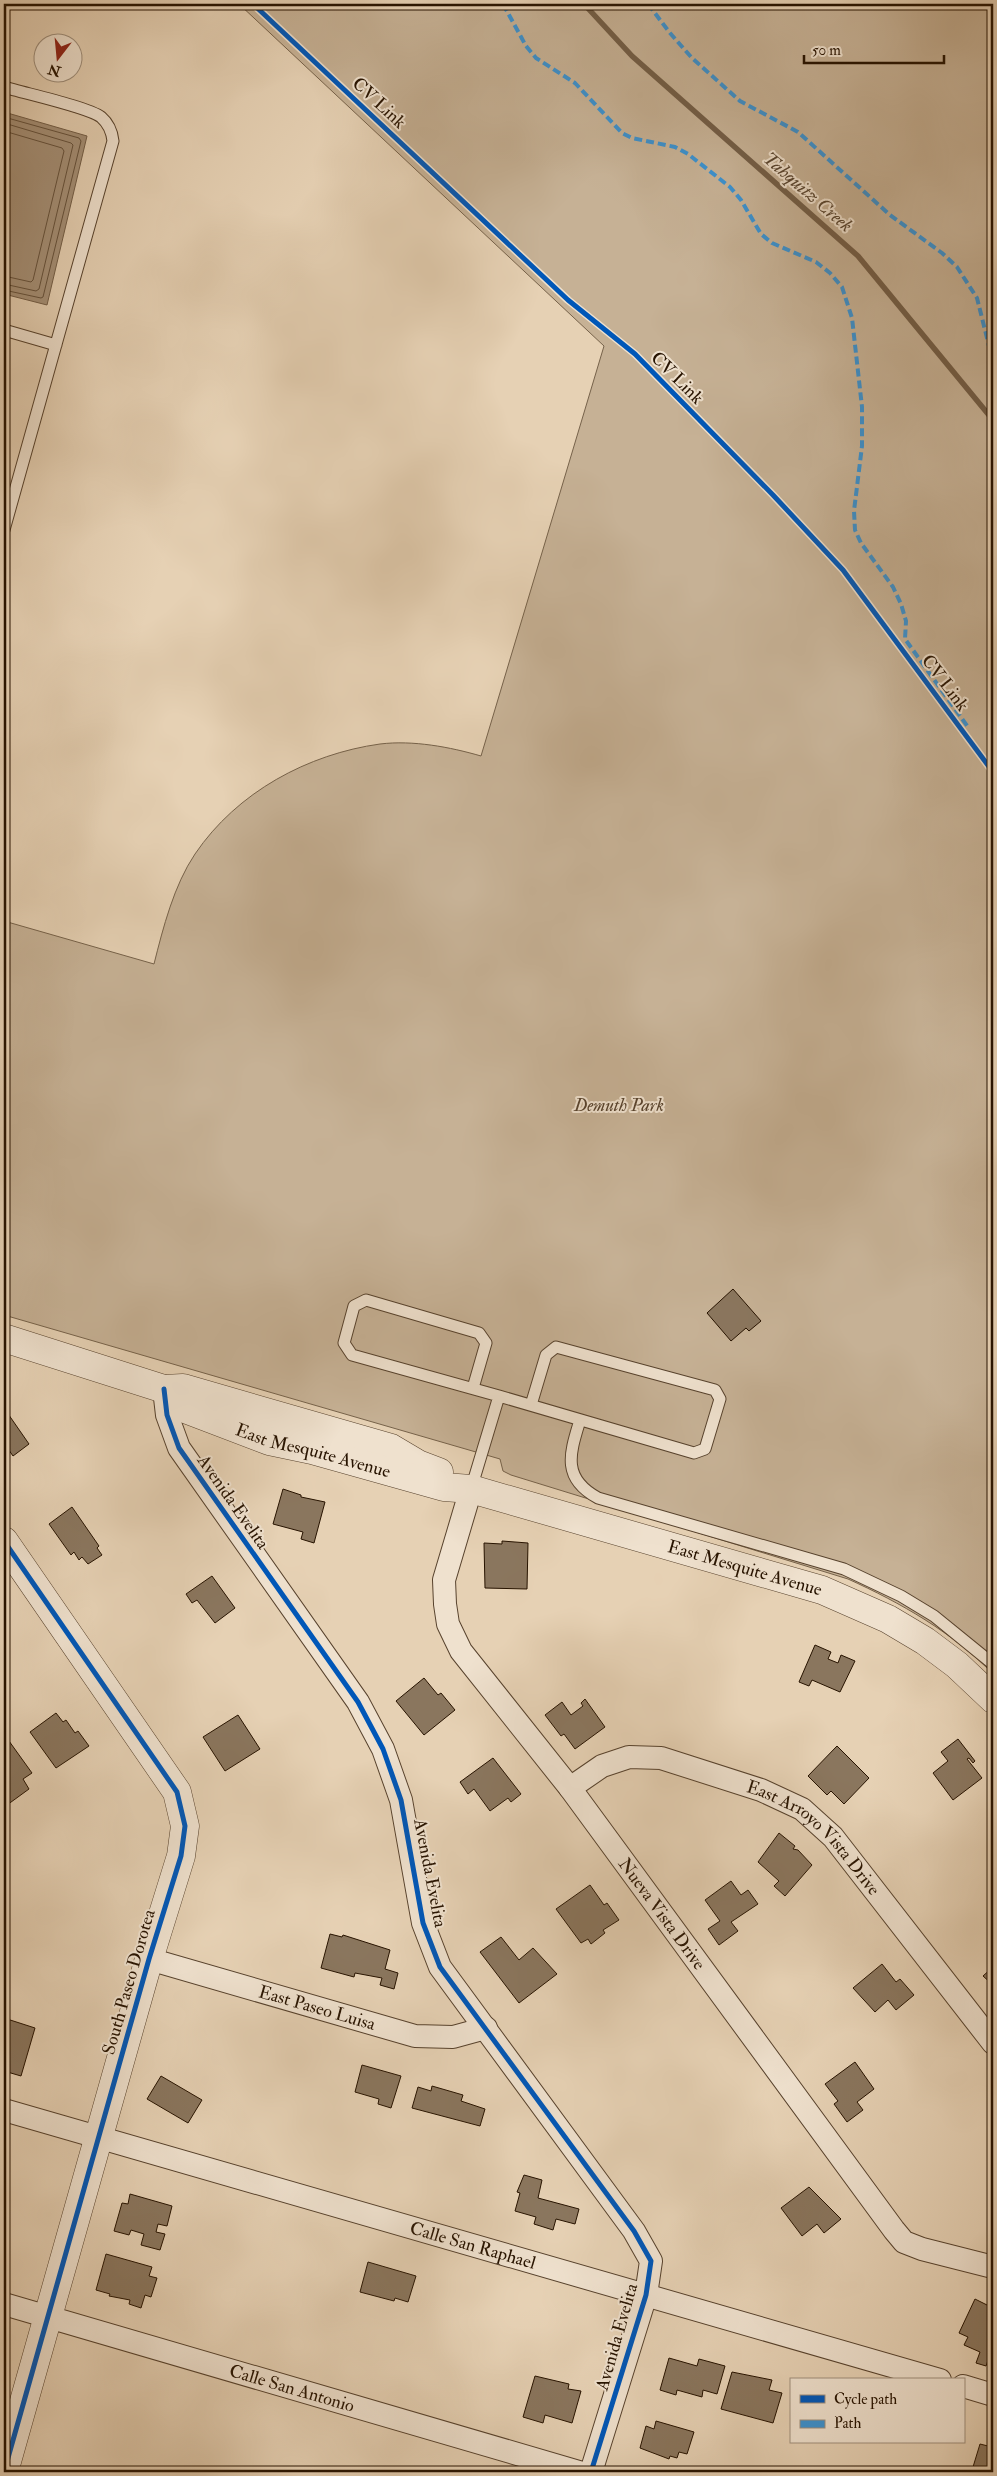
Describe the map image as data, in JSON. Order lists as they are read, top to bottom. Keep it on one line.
{"streets":{"street":["East Mesquite Avenue","Avenida Evelita","East Arroyo Vista Drive","Nueva Vista Drive","South Paseo Dorotea","East Paseo Luisa","Calle San Raphael","Calle San Antonio"],"cycle path":["CV Link"]},"crossings":[["East Mesquite Avenue","Avenida Evelita"],["East Mesquite Avenue","Nueva Vista Drive"],["Avenida Evelita","East Paseo Luisa"],["Avenida Evelita","Calle San Raphael"],["East Arroyo Vista Drive","Nueva Vista Drive"],["South Paseo Dorotea","East Paseo Luisa"],["South Paseo Dorotea","Calle San Raphael"],["South Paseo Dorotea","Calle San Antonio"]],"water":["Tahquitz Creek"],"parks":["Demuth Park"],"legend":["Cycle path","Path"],"scale_bar":"50 m","north":"bottom"}
